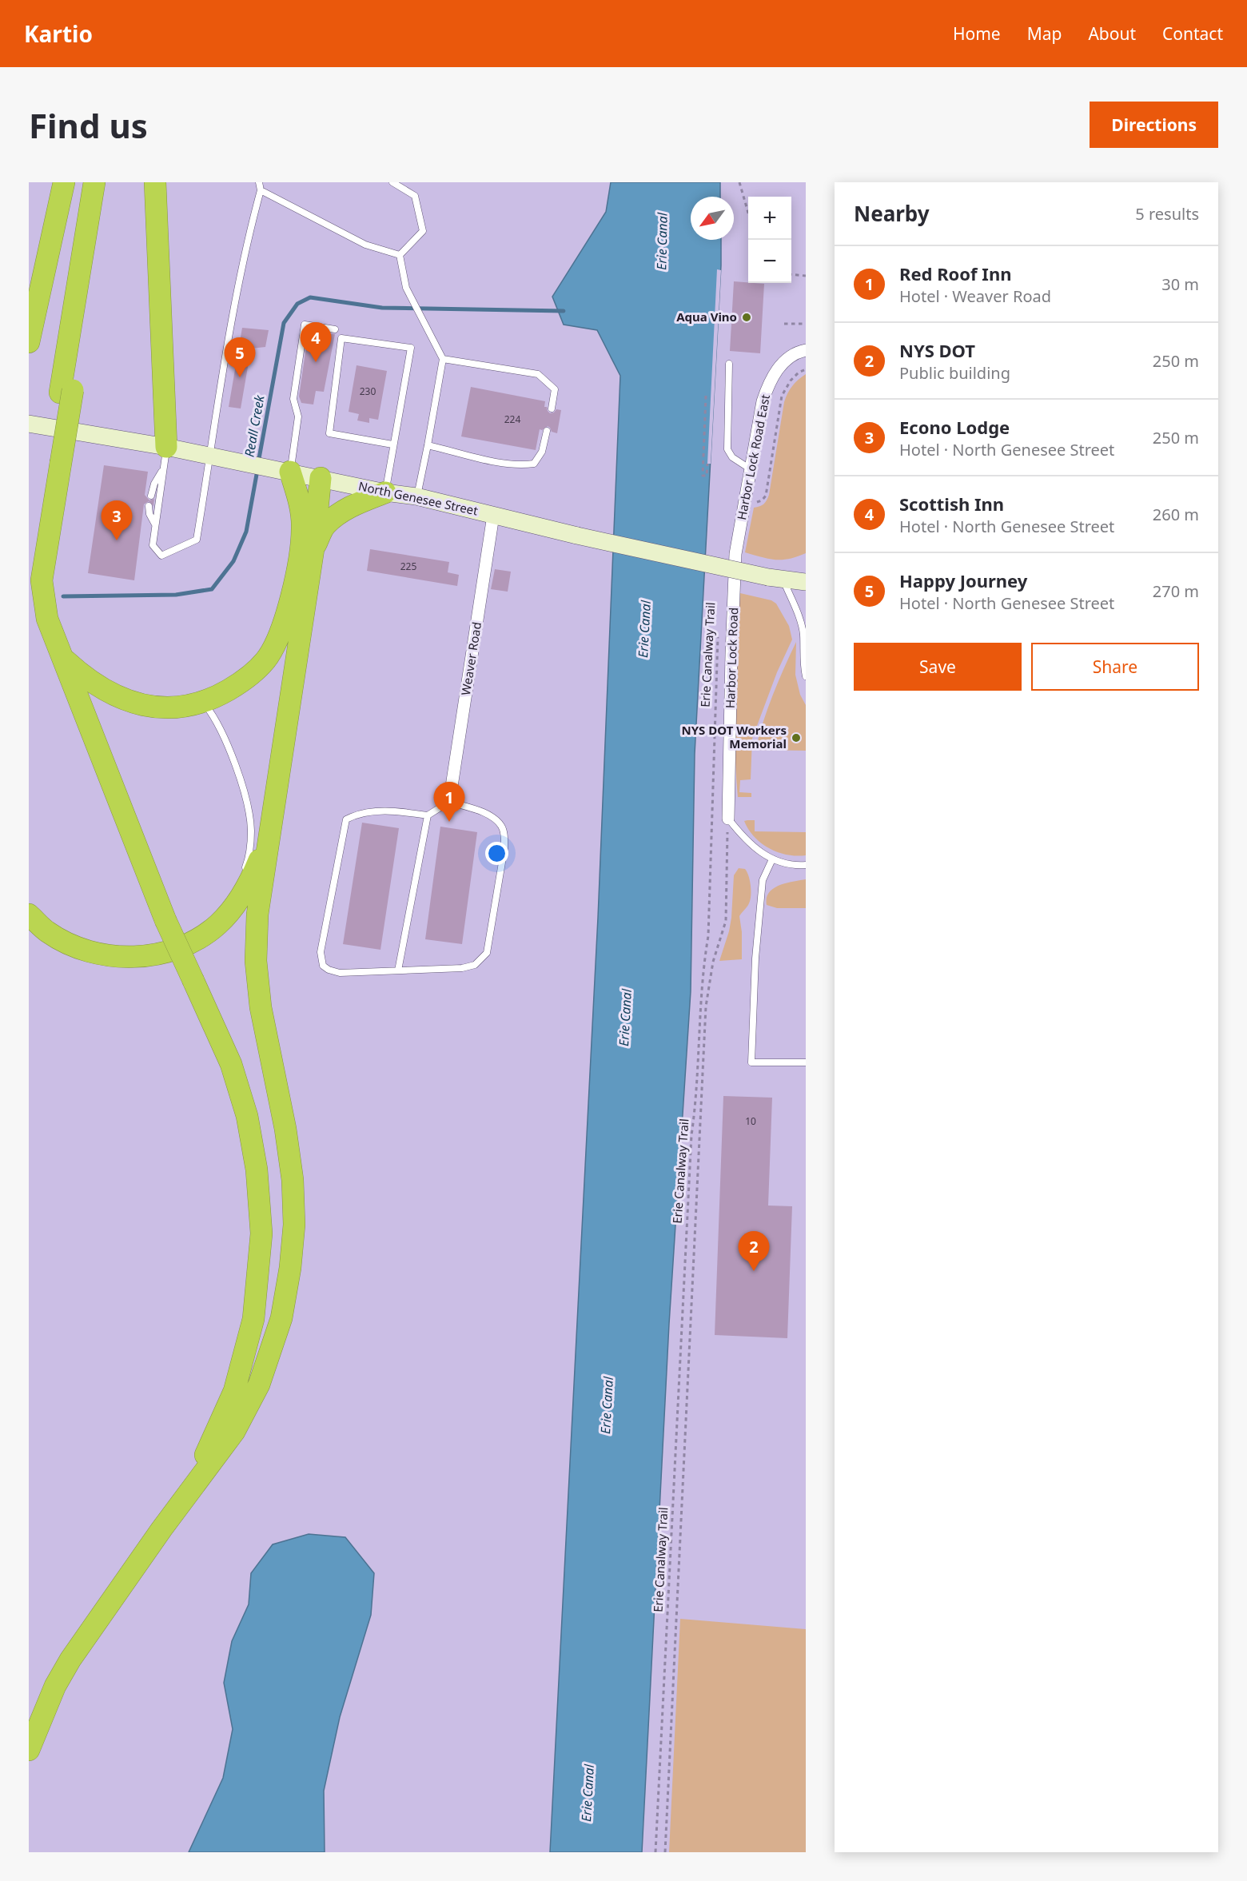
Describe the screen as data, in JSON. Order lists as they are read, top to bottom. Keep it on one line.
{"streets":{"main road":["North Genesee Street"],"street":["Harbor Lock Road East","Harbor Lock Road","Weaver Road"],"path":["Erie Canalway Trail"]},"crossings":[["Harbor Lock Road East","Harbor Lock Road"],["North Genesee Street","Weaver Road"]],"water":["Erie Canal","Reall Creek"],"places":["Aqua Vino","NYS DOT Workers Memorial"],"house_numbers":["230","224","225","10"],"north":"bottom left","page":{"header":"Kartio","nav":["Home","Map","About","Contact"],"buttons":["Directions",["Save","Share"]],"title":"Find us","heading":["Nearby","5 results"],"map_buttons":["+","−"],"list":[{"mark":"1","name":"Red Roof Inn","note":"Hotel · Weaver Road","value":"30 m"},{"mark":"2","name":"NYS DOT","note":"Public building","value":"250 m"},{"mark":"3","name":"Econo Lodge","note":"Hotel · North Genesee Street","value":"250 m"},{"mark":"4","name":"Scottish Inn","note":"Hotel · North Genesee Street","value":"260 m"},{"mark":"5","name":"Happy Journey","note":"Hotel · North Genesee Street","value":"270 m"}],"pins":["4","5","3","1","2"]}}
